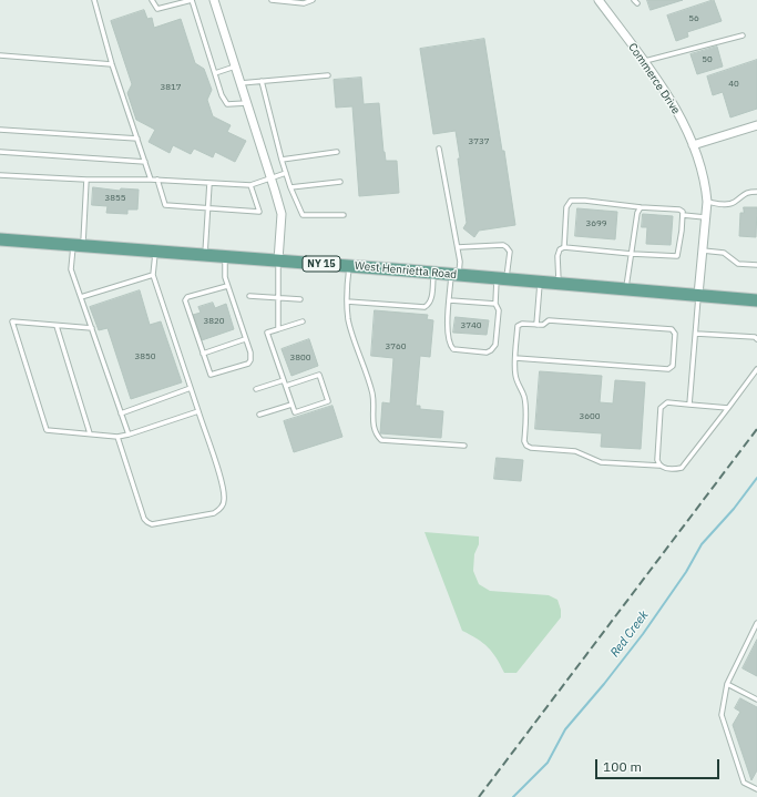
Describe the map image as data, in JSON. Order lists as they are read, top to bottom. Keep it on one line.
{"streets":{"main road":["NY 15","West Henrietta Road"],"street":["Commerce Drive"]},"crossings":[["Commerce Drive","West Henrietta Road"]],"water":["Red Creek"],"house_numbers":["56","50","40","3817","3737","3855","3699","3820","3740","3760","3850","3800","3600"],"scale_bar":"100 m"}
